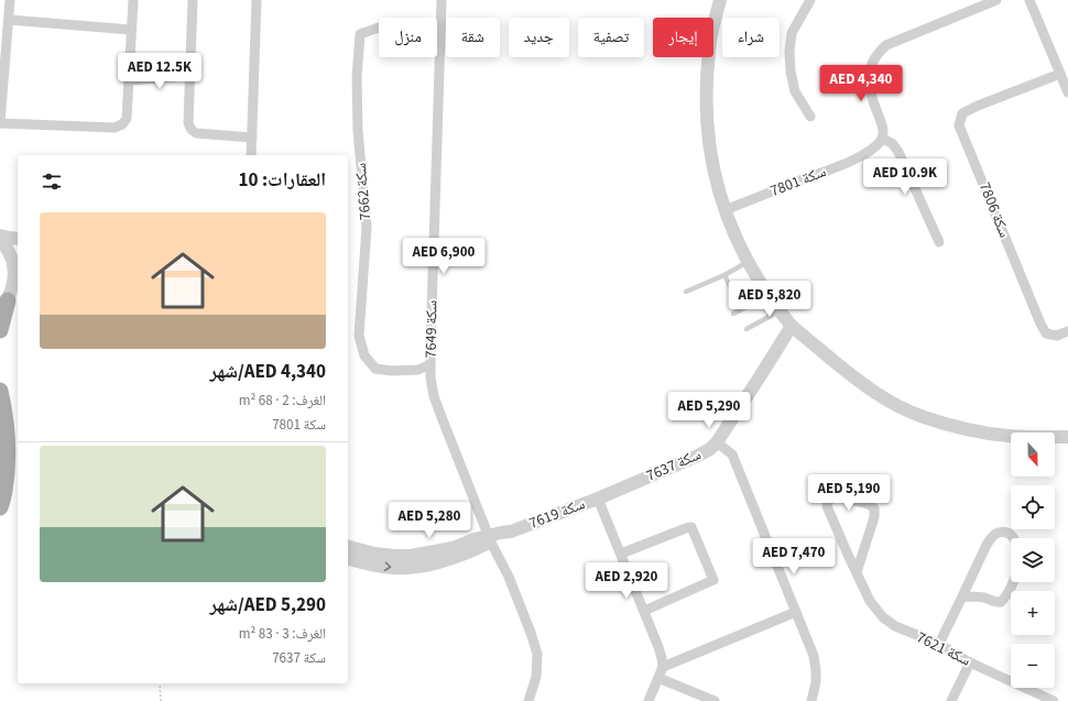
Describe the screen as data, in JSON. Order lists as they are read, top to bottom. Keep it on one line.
{"streets":{"street":["سكة 7801","سكة 7662","سكة 7806","سكة 7649","سكة 7637","سكة 7619","سكة 7621"]},"crossings":[["سكة 7662","سكة 7649"],["سكة 7649","سكة 7619"],["سكة 7637","سكة 7619"]],"north":"bottom","page":{"chip":["شراء","إيجار","تصفية","جديد","شقة","منزل"],"price":["AED 12.5K","AED 4,340","AED 10.9K","AED 6,900","AED 5,820","AED 5,290","AED 5,190","AED 5,280","AED 7,470","AED 2,920"],"heading":"العقارات: 10","list":[{"name":"AED 4,340/شهر","note":"الغرف: 2 · 68 m² · سكة 7801"},{"name":"AED 5,290/شهر","note":"الغرف: 3 · 83 m² · سكة 7637"}],"map_buttons":["+","−"]}}
